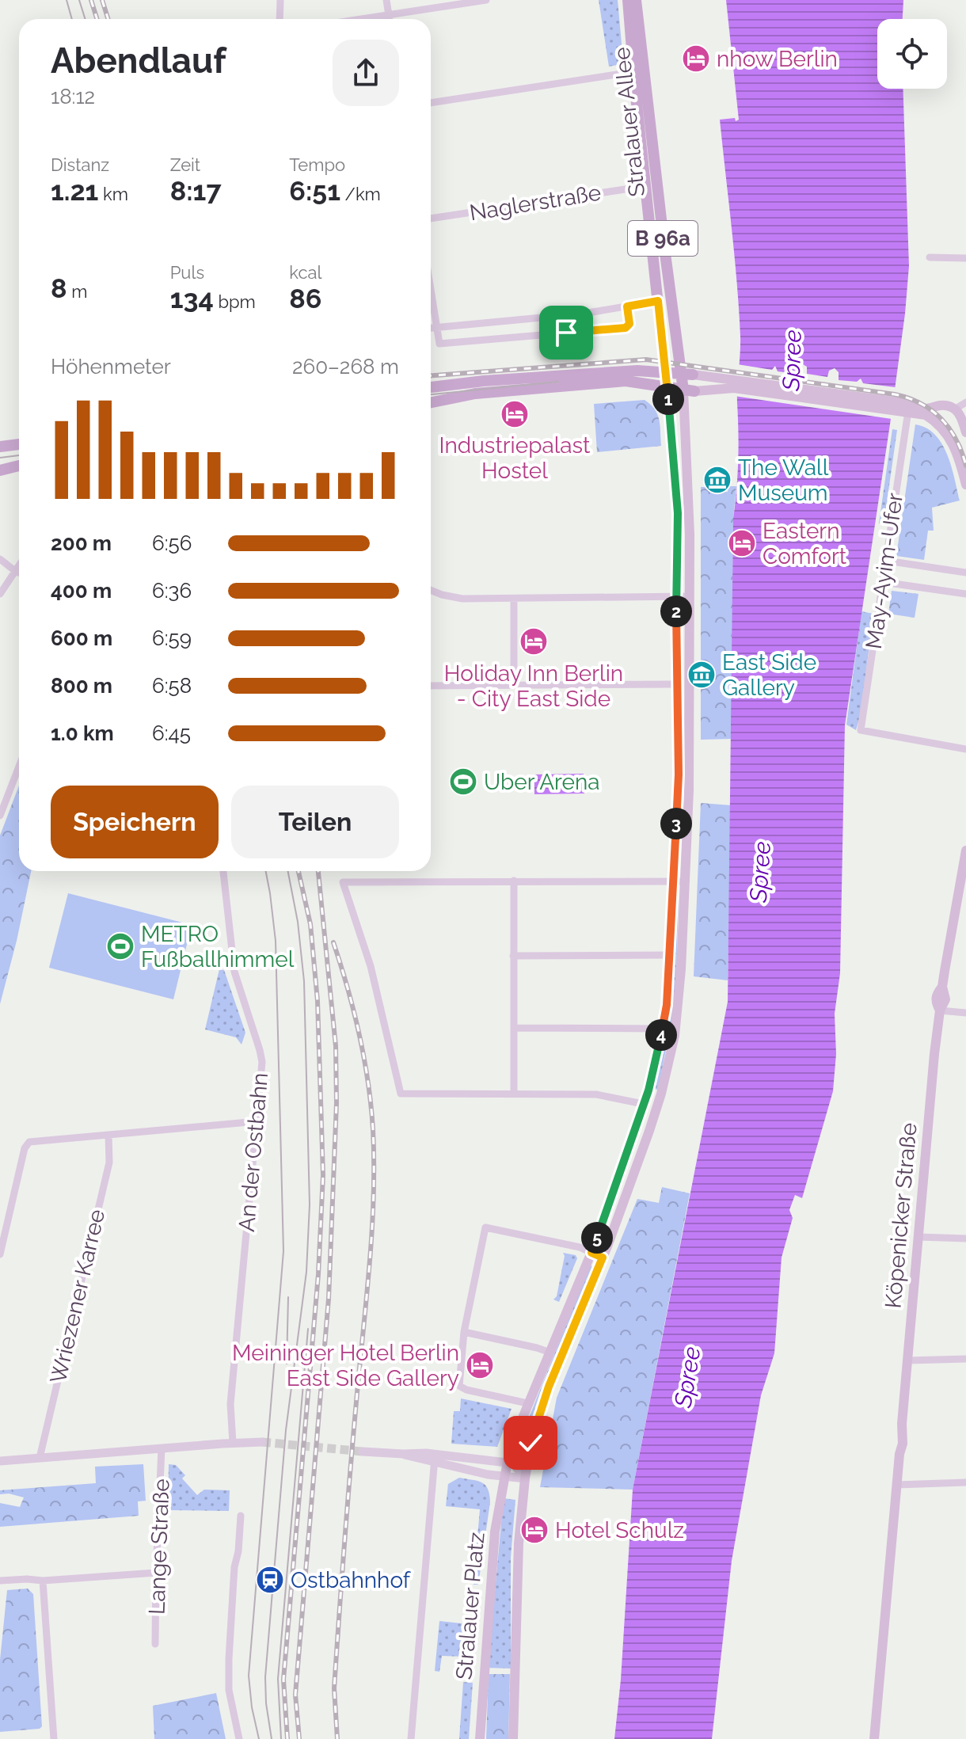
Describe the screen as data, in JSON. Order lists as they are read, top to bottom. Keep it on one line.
{"streets":{"main road":["Stralauer Allee","B 96a","Köpenicker Straße","Stralauer Platz"],"street":["Naglerstraße","May-Ayim-Ufer","An der Ostbahn","Wriezener Karree","Lange Straße"]},"crossings":[["Stralauer Allee","Naglerstraße"],["Stralauer Allee","Stralauer Platz"]],"water":["Spree"],"places":{"hotel":["nhow Berlin","Industriepalast Hostel","Eastern Comfort","Holiday Inn Berlin - City East Side","Meininger Hotel Berlin East Side Gallery","Hotel Schulz"],"museum":["The Wall Museum","East Side Gallery"],"sports":["Uber Arena","METRO Fußballhimmel"],"station":["Ostbahnhof"]},"page":{"heading":["Abendlauf","18:12"],"stats":[["Distanz","1.21 km"],["Zeit","8:17"],["Tempo","6:51 /km"],["8 m"],["Puls","134 bpm"],["kcal","86"]],"chart":["Höhenmeter","260–268 m"],"pins":["1","2","3","4","5"],"list":[{"name":"200 m","note":"6:56"},{"name":"400 m","note":"6:36"},{"name":"600 m","note":"6:59"},{"name":"800 m","note":"6:58"},{"name":"1.0 km","note":"6:45"}],"buttons":["Speichern","Teilen"]}}
